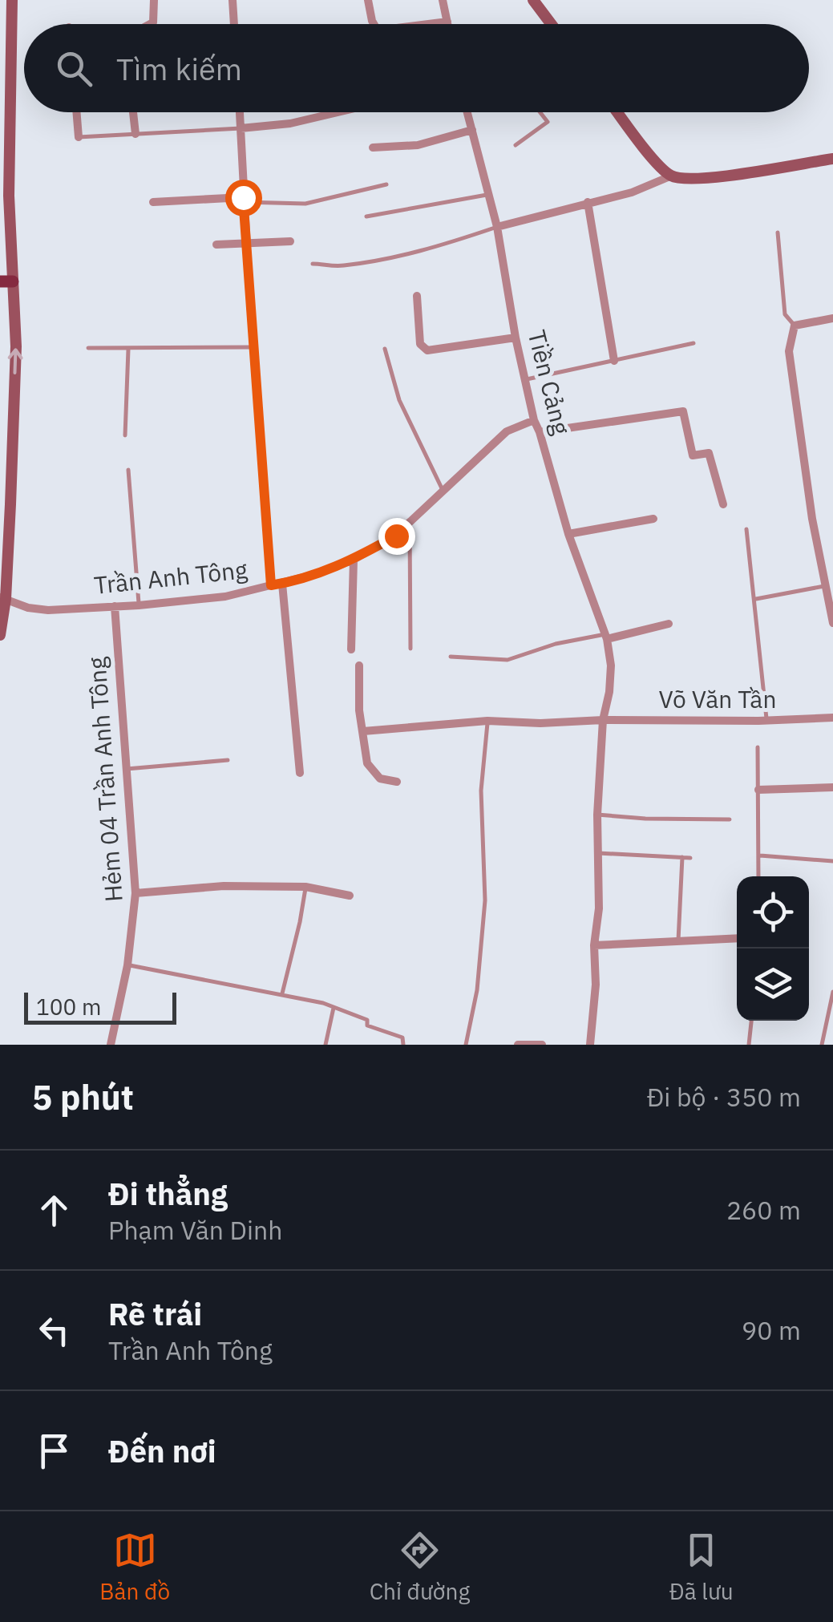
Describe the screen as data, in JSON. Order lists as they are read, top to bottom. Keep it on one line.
{"streets":{"street":["Tiền Cảng","Trần Anh Tông","Võ Văn Tần","Hẻm 04 Trần Anh Tông"]},"crossings":[["Tiền Cảng","Trần Anh Tông"],["Tiền Cảng","Võ Văn Tần"],["Trần Anh Tông","Hẻm 04 Trần Anh Tông"]],"scale_bar":"100 m","page":{"search":"Tìm kiếm","scale":"100 m","heading":["5 phút","Đi bộ · 350 m"],"list":[["Đi thẳng","Phạm Văn Dinh","260 m"],["Rẽ trái","Trần Anh Tông","90 m"],"Đến nơi"],"nav":["Bản đồ","Chỉ đường","Đã lưu"]}}
